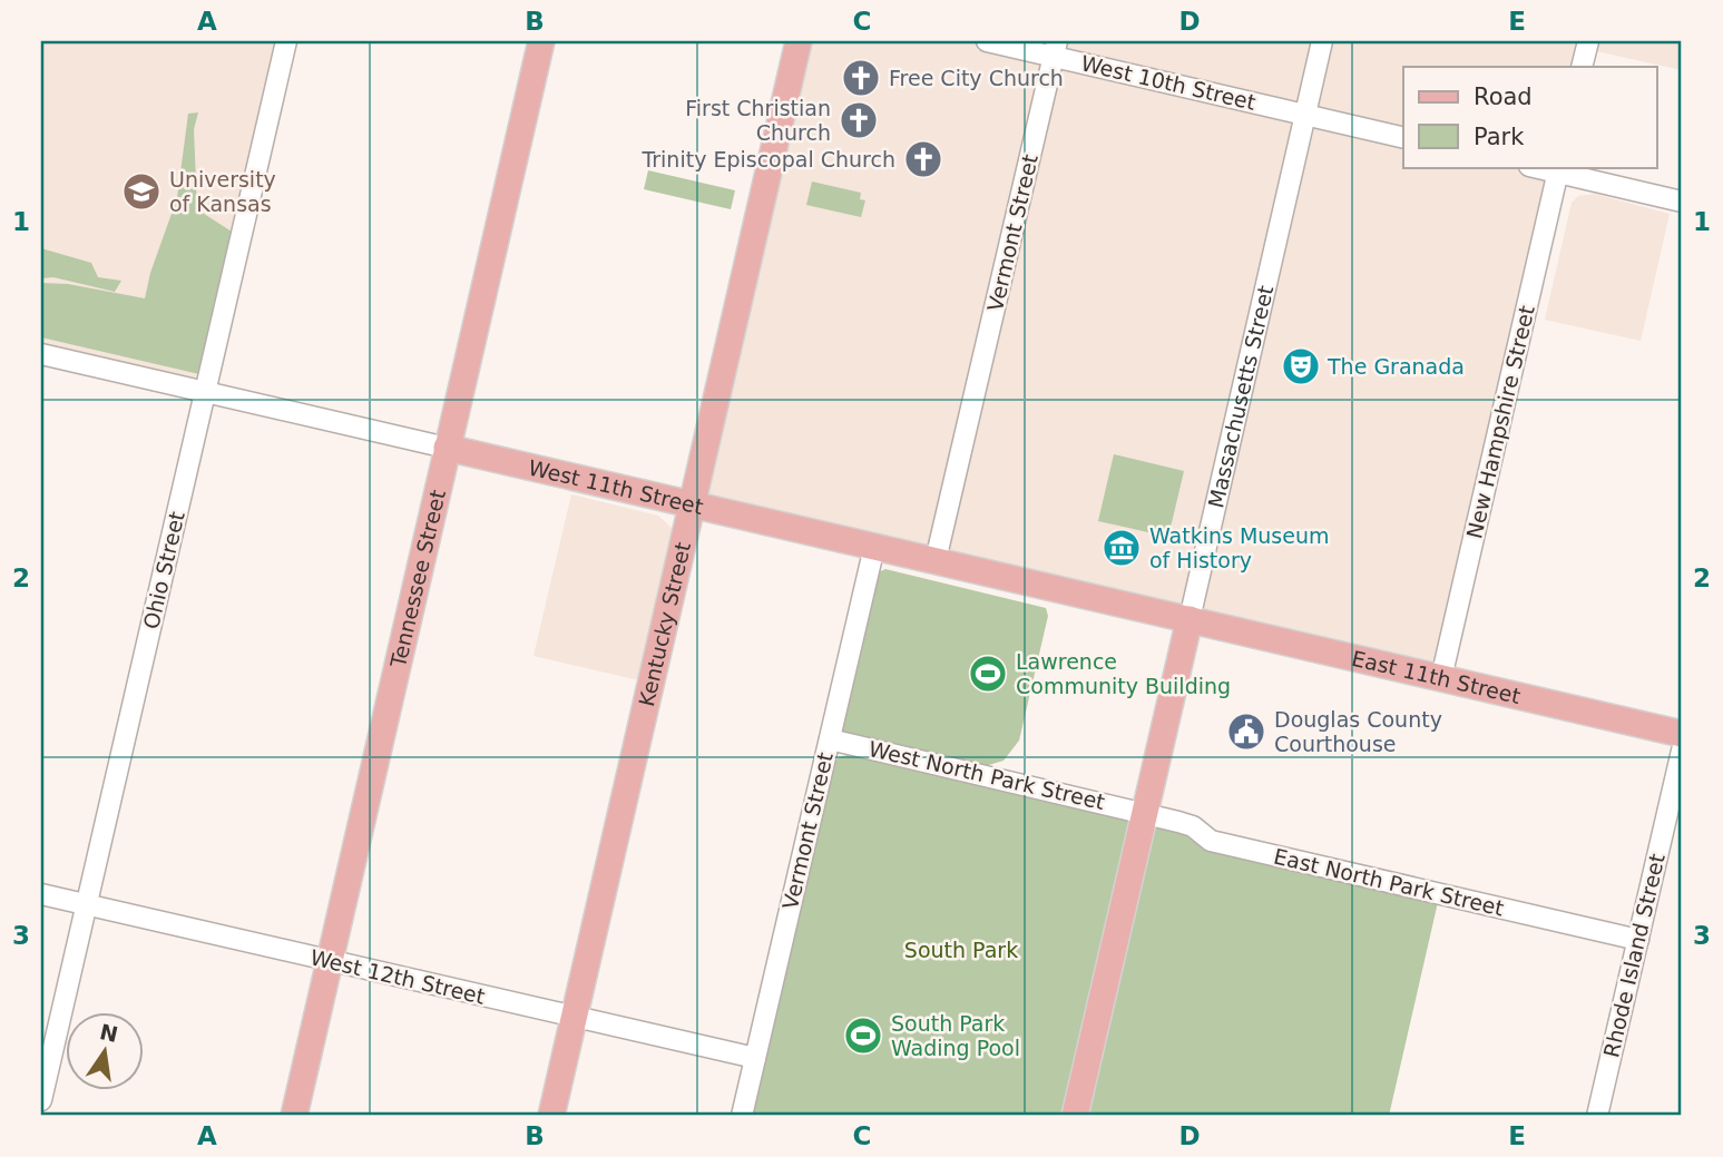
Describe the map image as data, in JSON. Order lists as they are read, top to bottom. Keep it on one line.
{"streets":{"main road":["Massachusetts Street","West 11th Street","Tennessee Street","Kentucky Street","East 11th Street"],"street":["West 10th Street","Vermont Street","New Hampshire Street","Ohio Street","West North Park Street","East North Park Street","Rhode Island Street","West 12th Street"]},"crossings":[["West 10th Street","Vermont Street"],["West 10th Street","Massachusetts Street"],["Vermont Street","West 11th Street"],["Vermont Street","West North Park Street"],["Vermont Street","West 12th Street"],["Massachusetts Street","West 11th Street"],["Massachusetts Street","East 11th Street"],["Massachusetts Street","West North Park Street"],["Massachusetts Street","East North Park Street"],["New Hampshire Street","East 11th Street"],["West 11th Street","Ohio Street"],["West 11th Street","Tennessee Street"],["West 11th Street","Kentucky Street"],["West 11th Street","East 11th Street"],["Ohio Street","West 12th Street"],["Tennessee Street","West 12th Street"],["Kentucky Street","West 12th Street"],["West North Park Street","East North Park Street"],["East North Park Street","Rhode Island Street"]],"parks":["South Park"],"places":{"church":["Free City Church","First Christian Church","Trinity Episcopal Church"],"school or university":["University of Kansas"],"theatre":["The Granada"],"museum":["Watkins Museum of History"],"sports":["Lawrence Community Building","South Park Wading Pool"],"public building":["Douglas County Courthouse"]},"legend":["Road","Park"],"north":"top","grid":{"columns":["A","B","C","D","E"],"rows":["1","2","3"]}}
